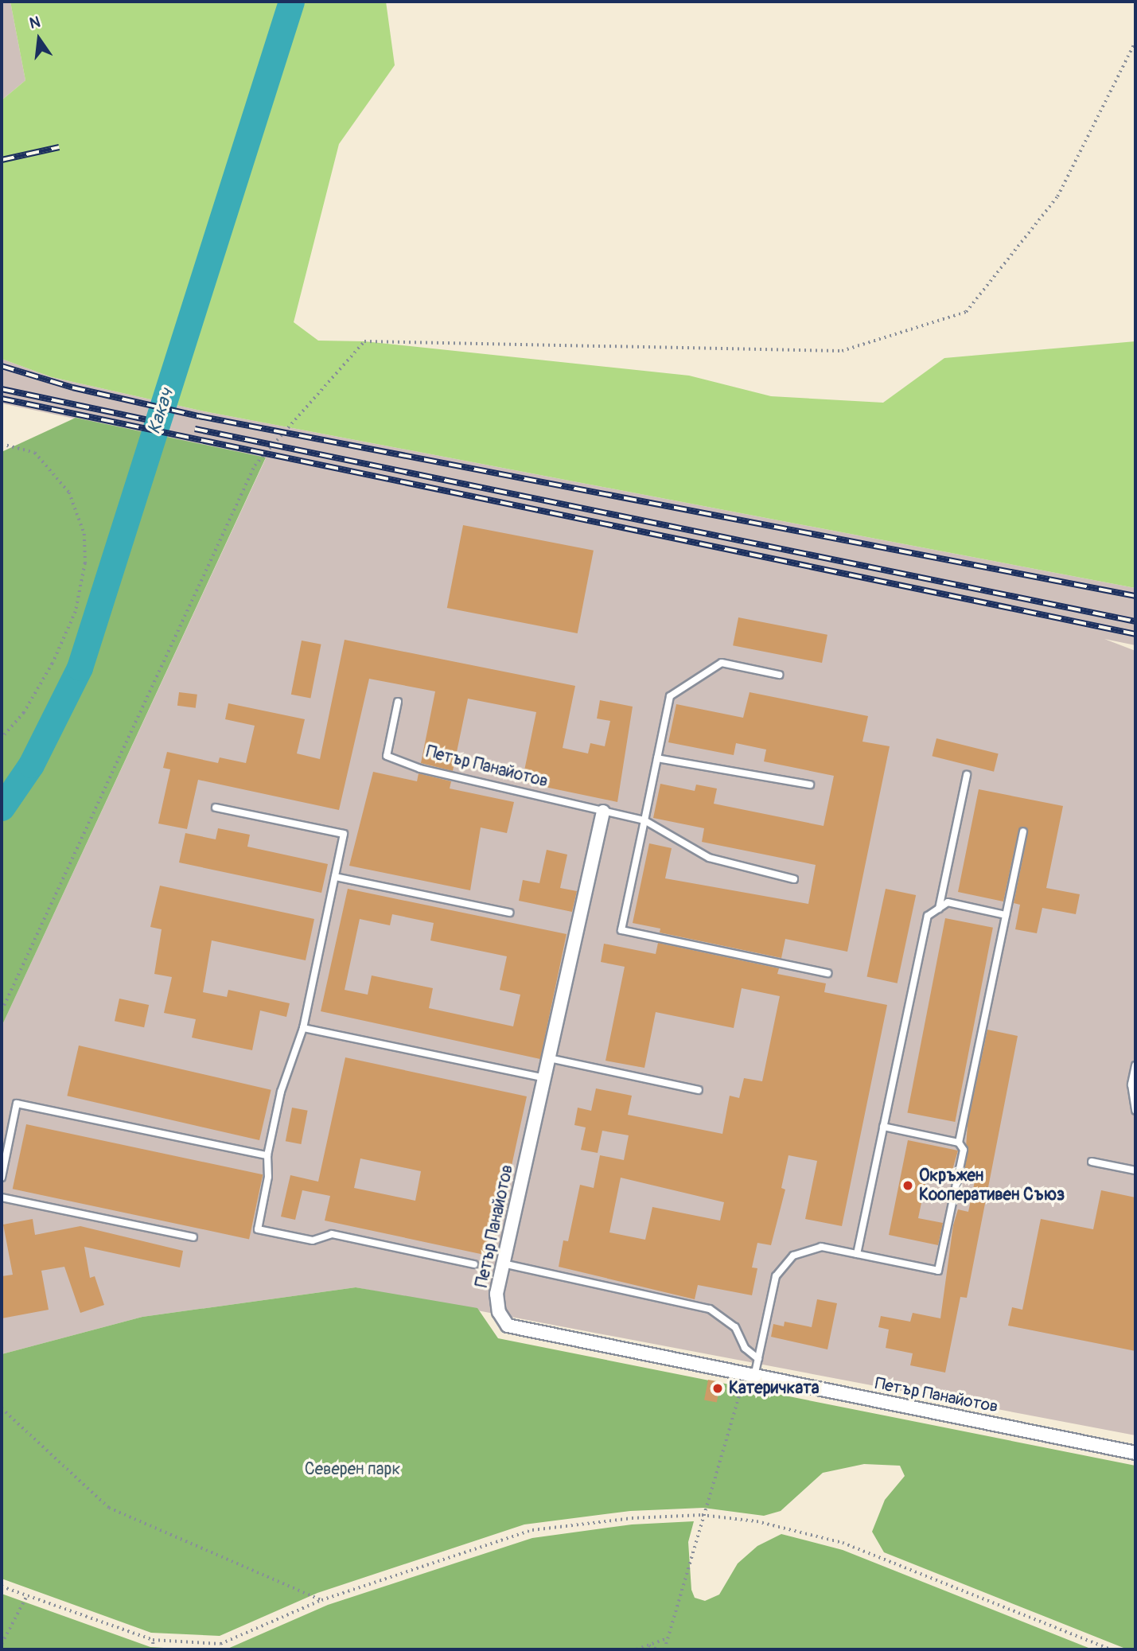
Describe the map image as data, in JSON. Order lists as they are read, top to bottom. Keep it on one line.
{"streets":{"street":["Петър Панайотов"]},"water":["Какач"],"parks":["Северен парк"],"places":["Окръжен Кооперативен Съюз","Катеричката"],"north":"top"}
